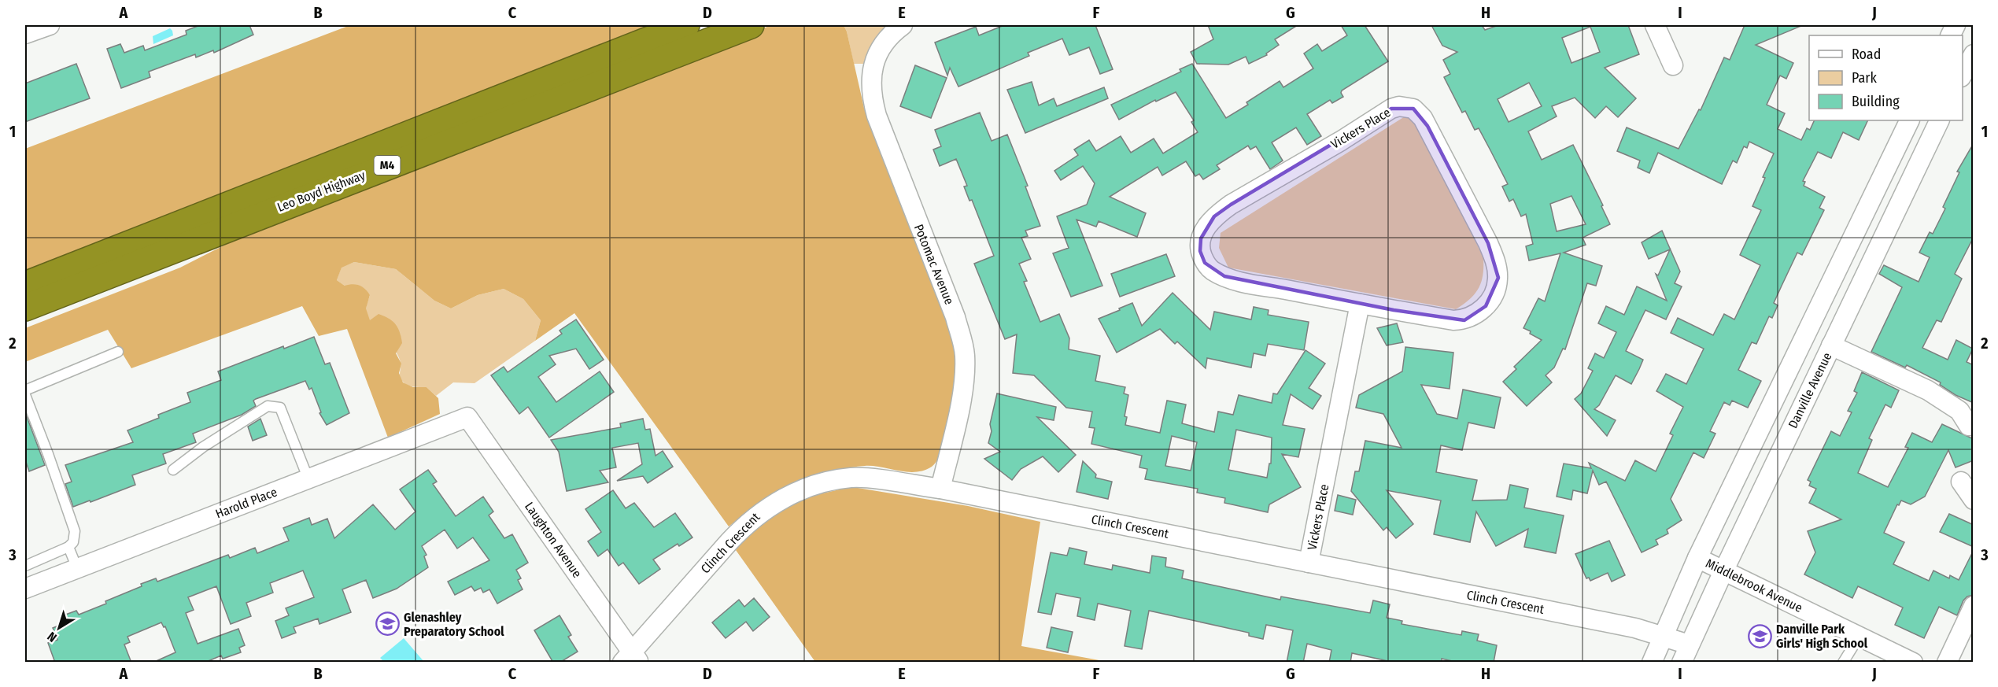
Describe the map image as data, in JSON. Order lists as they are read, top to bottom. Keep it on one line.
{"streets":{"highway":["M4","Leo Boyd Highway"],"street":["Vickers Place","Potomac Avenue","Danville Avenue","Harold Place","Clinch Crescent","Laughton Avenue","Middlebrook Avenue"]},"crossings":[["Vickers Place","Clinch Crescent"],["Potomac Avenue","Clinch Crescent"],["Danville Avenue","Clinch Crescent"],["Danville Avenue","Middlebrook Avenue"],["Harold Place","Laughton Avenue"],["Clinch Crescent","Laughton Avenue"]],"places":{"school or university":["Glenashley Preparatory School","Danville Park Girls' High School"]},"legend":["Road","Park","Building"],"north":"bottom left","grid":{"columns":["A","B","C","D","E","F","G","H","I","J"],"rows":["1","2","3"]}}
